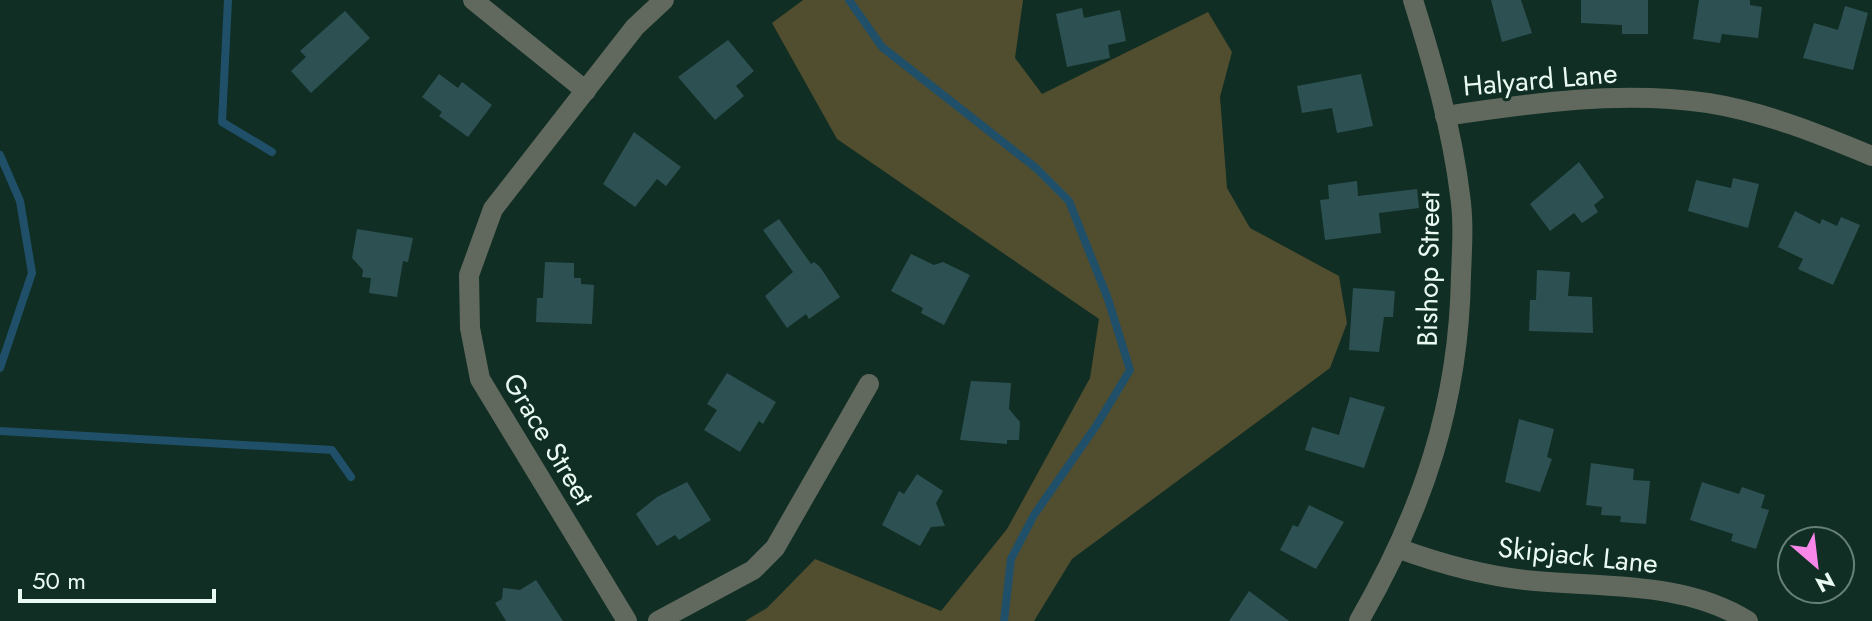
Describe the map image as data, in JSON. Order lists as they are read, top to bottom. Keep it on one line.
{"streets":{"street":["Halyard Lane","Bishop Street","Grace Street","Skipjack Lane"]},"crossings":[["Halyard Lane","Bishop Street"],["Bishop Street","Skipjack Lane"]],"scale_bar":"50 m","north":"bottom right"}
